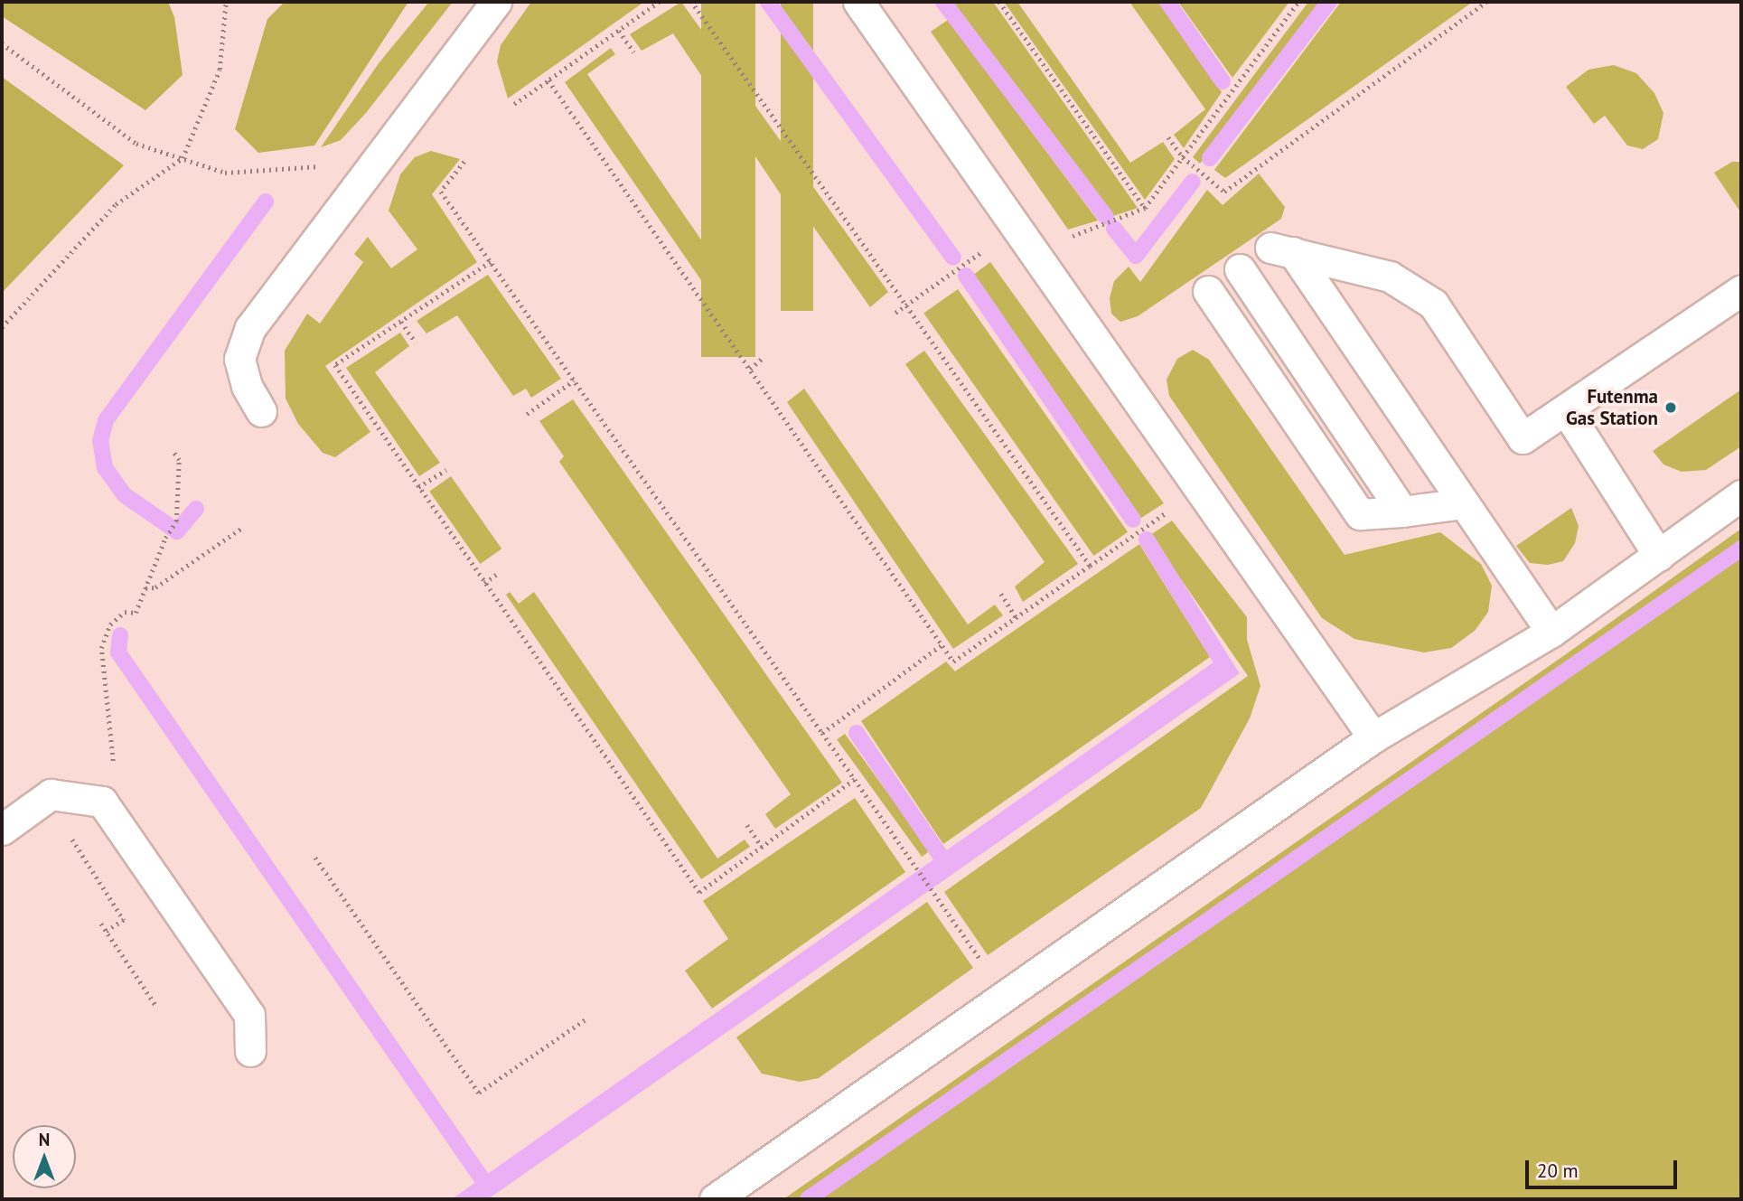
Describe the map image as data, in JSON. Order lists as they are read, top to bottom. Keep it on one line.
{"places":["Futenma Gas Station"],"scale_bar":"20 m","north":"top"}
